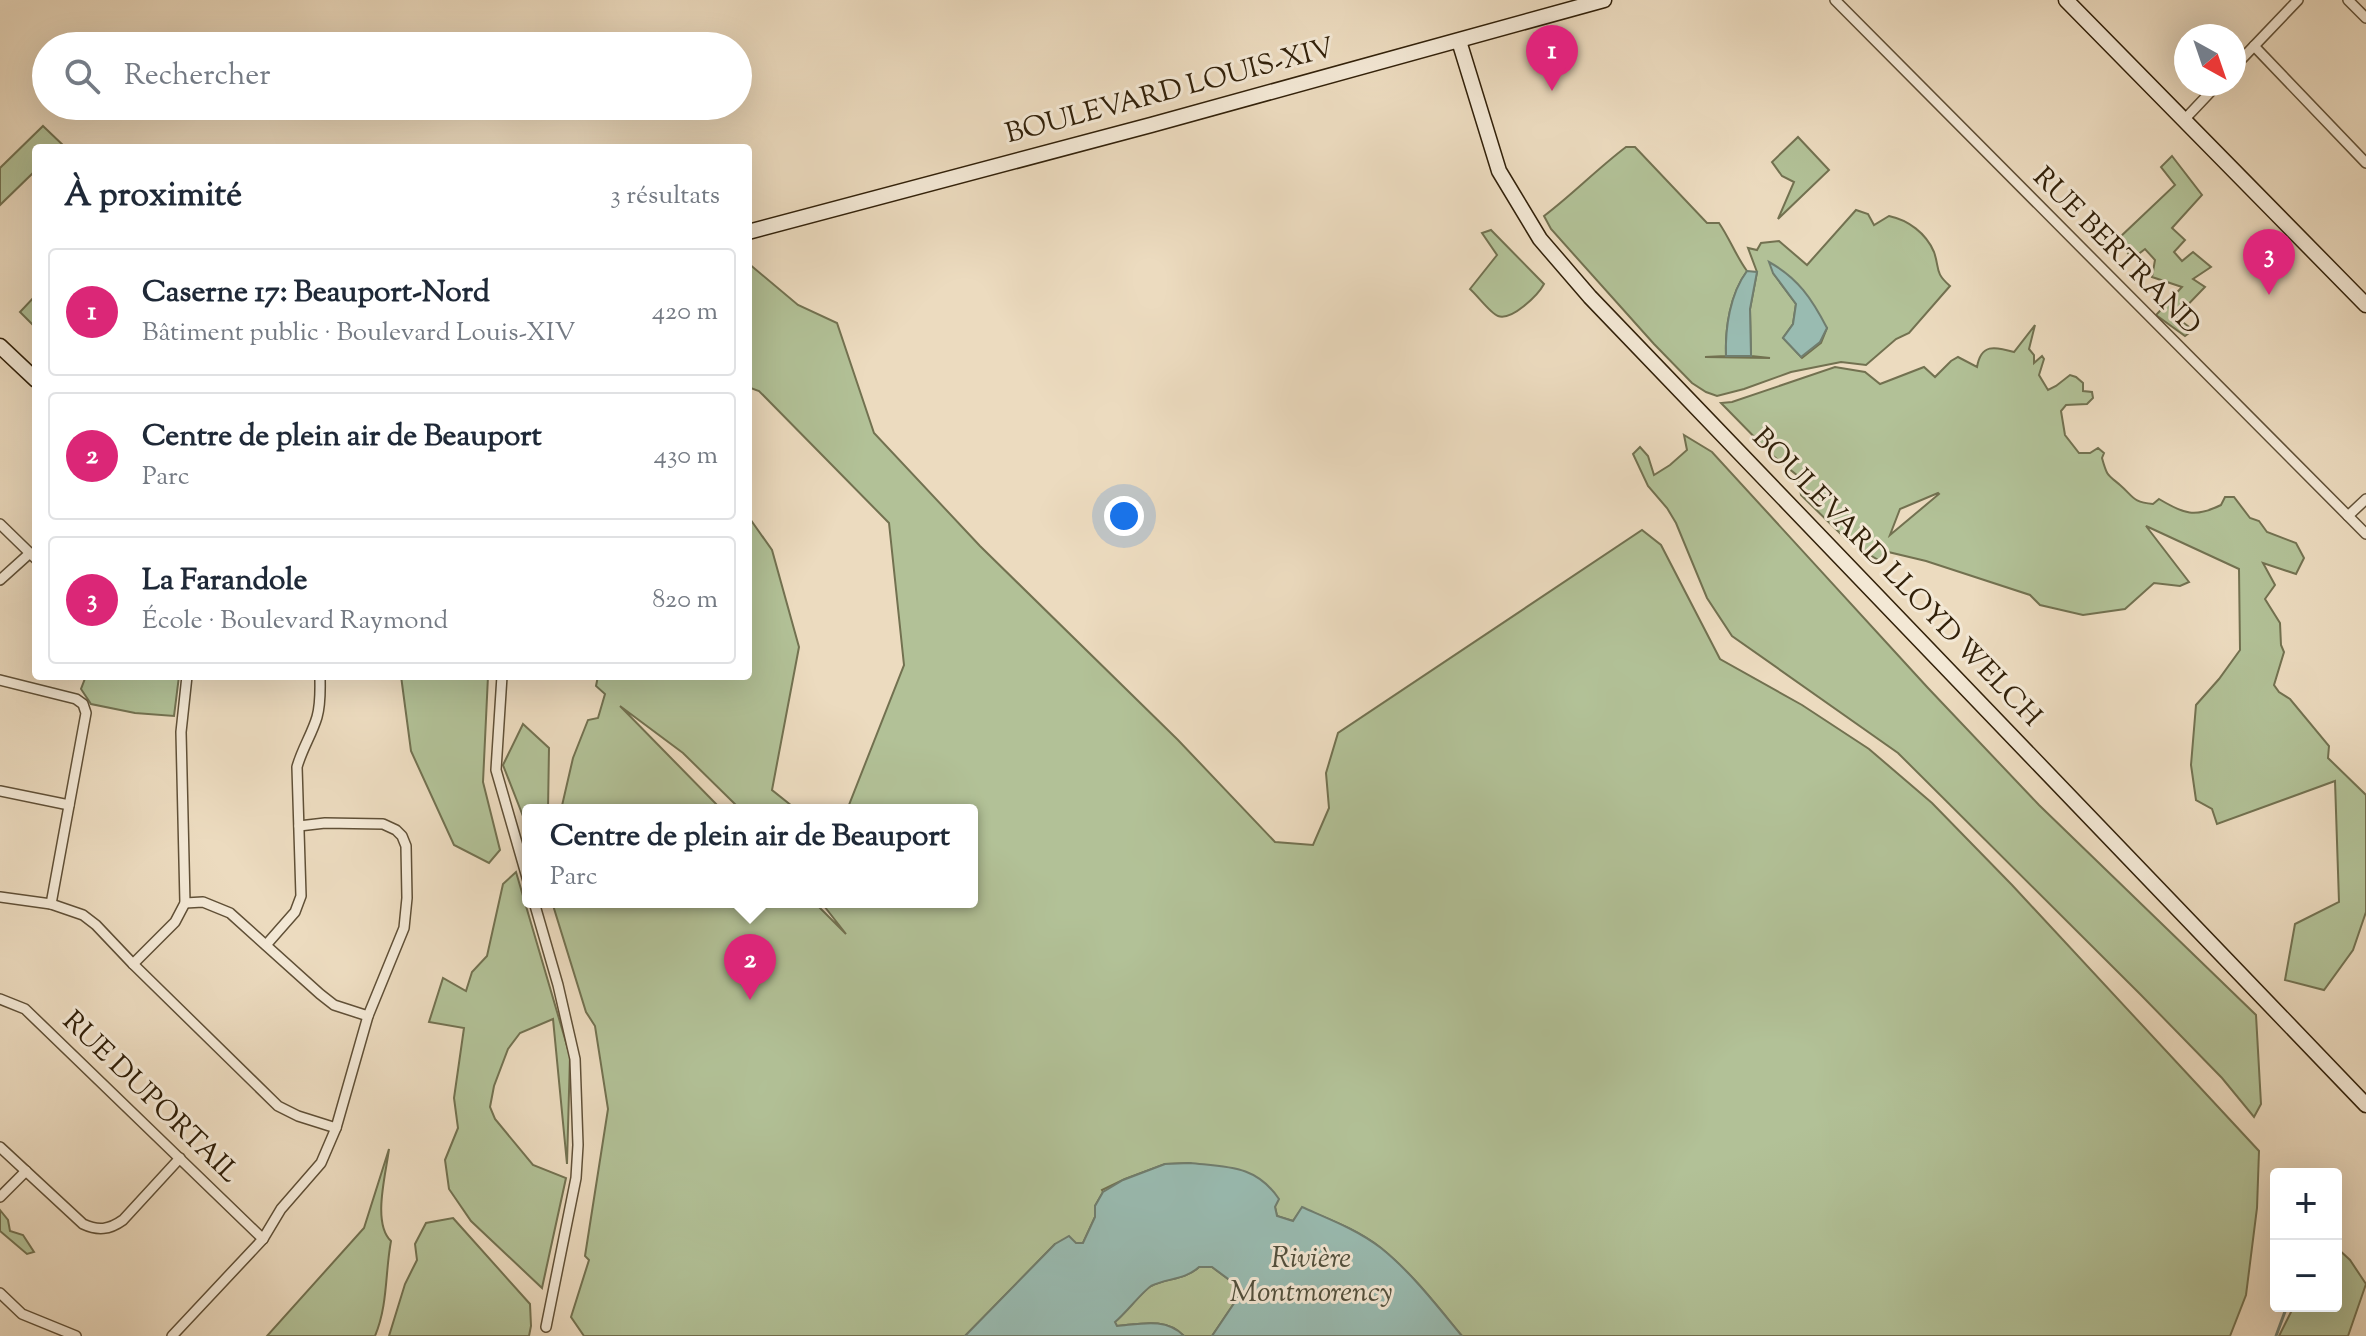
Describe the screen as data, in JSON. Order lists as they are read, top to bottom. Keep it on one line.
{"streets":{"main road":["BOULEVARD LOUIS-XIV","BOULEVARD LLOYD WELCH"],"street":["RUE BERTRAND","RUE DUPORTAIL"]},"crossings":[["BOULEVARD LOUIS-XIV","BOULEVARD LLOYD WELCH"]],"water":["Rivière Montmorency"],"north":"bottom right","page":{"pins":["1","3","2"],"search":"Rechercher","heading":["À proximité","3 résultats"],"list":[{"mark":"1","name":"Caserne 17: Beauport-Nord","note":"Bâtiment public · Boulevard Louis-XIV","value":"420 m"},{"mark":"2","name":"Centre de plein air de Beauport","note":"Parc","value":"430 m"},{"mark":"3","name":"La Farandole","note":"École · Boulevard Raymond","value":"820 m"}],"popup":["Centre de plein air de Beauport","Parc"],"map_buttons":["+","−"]}}
